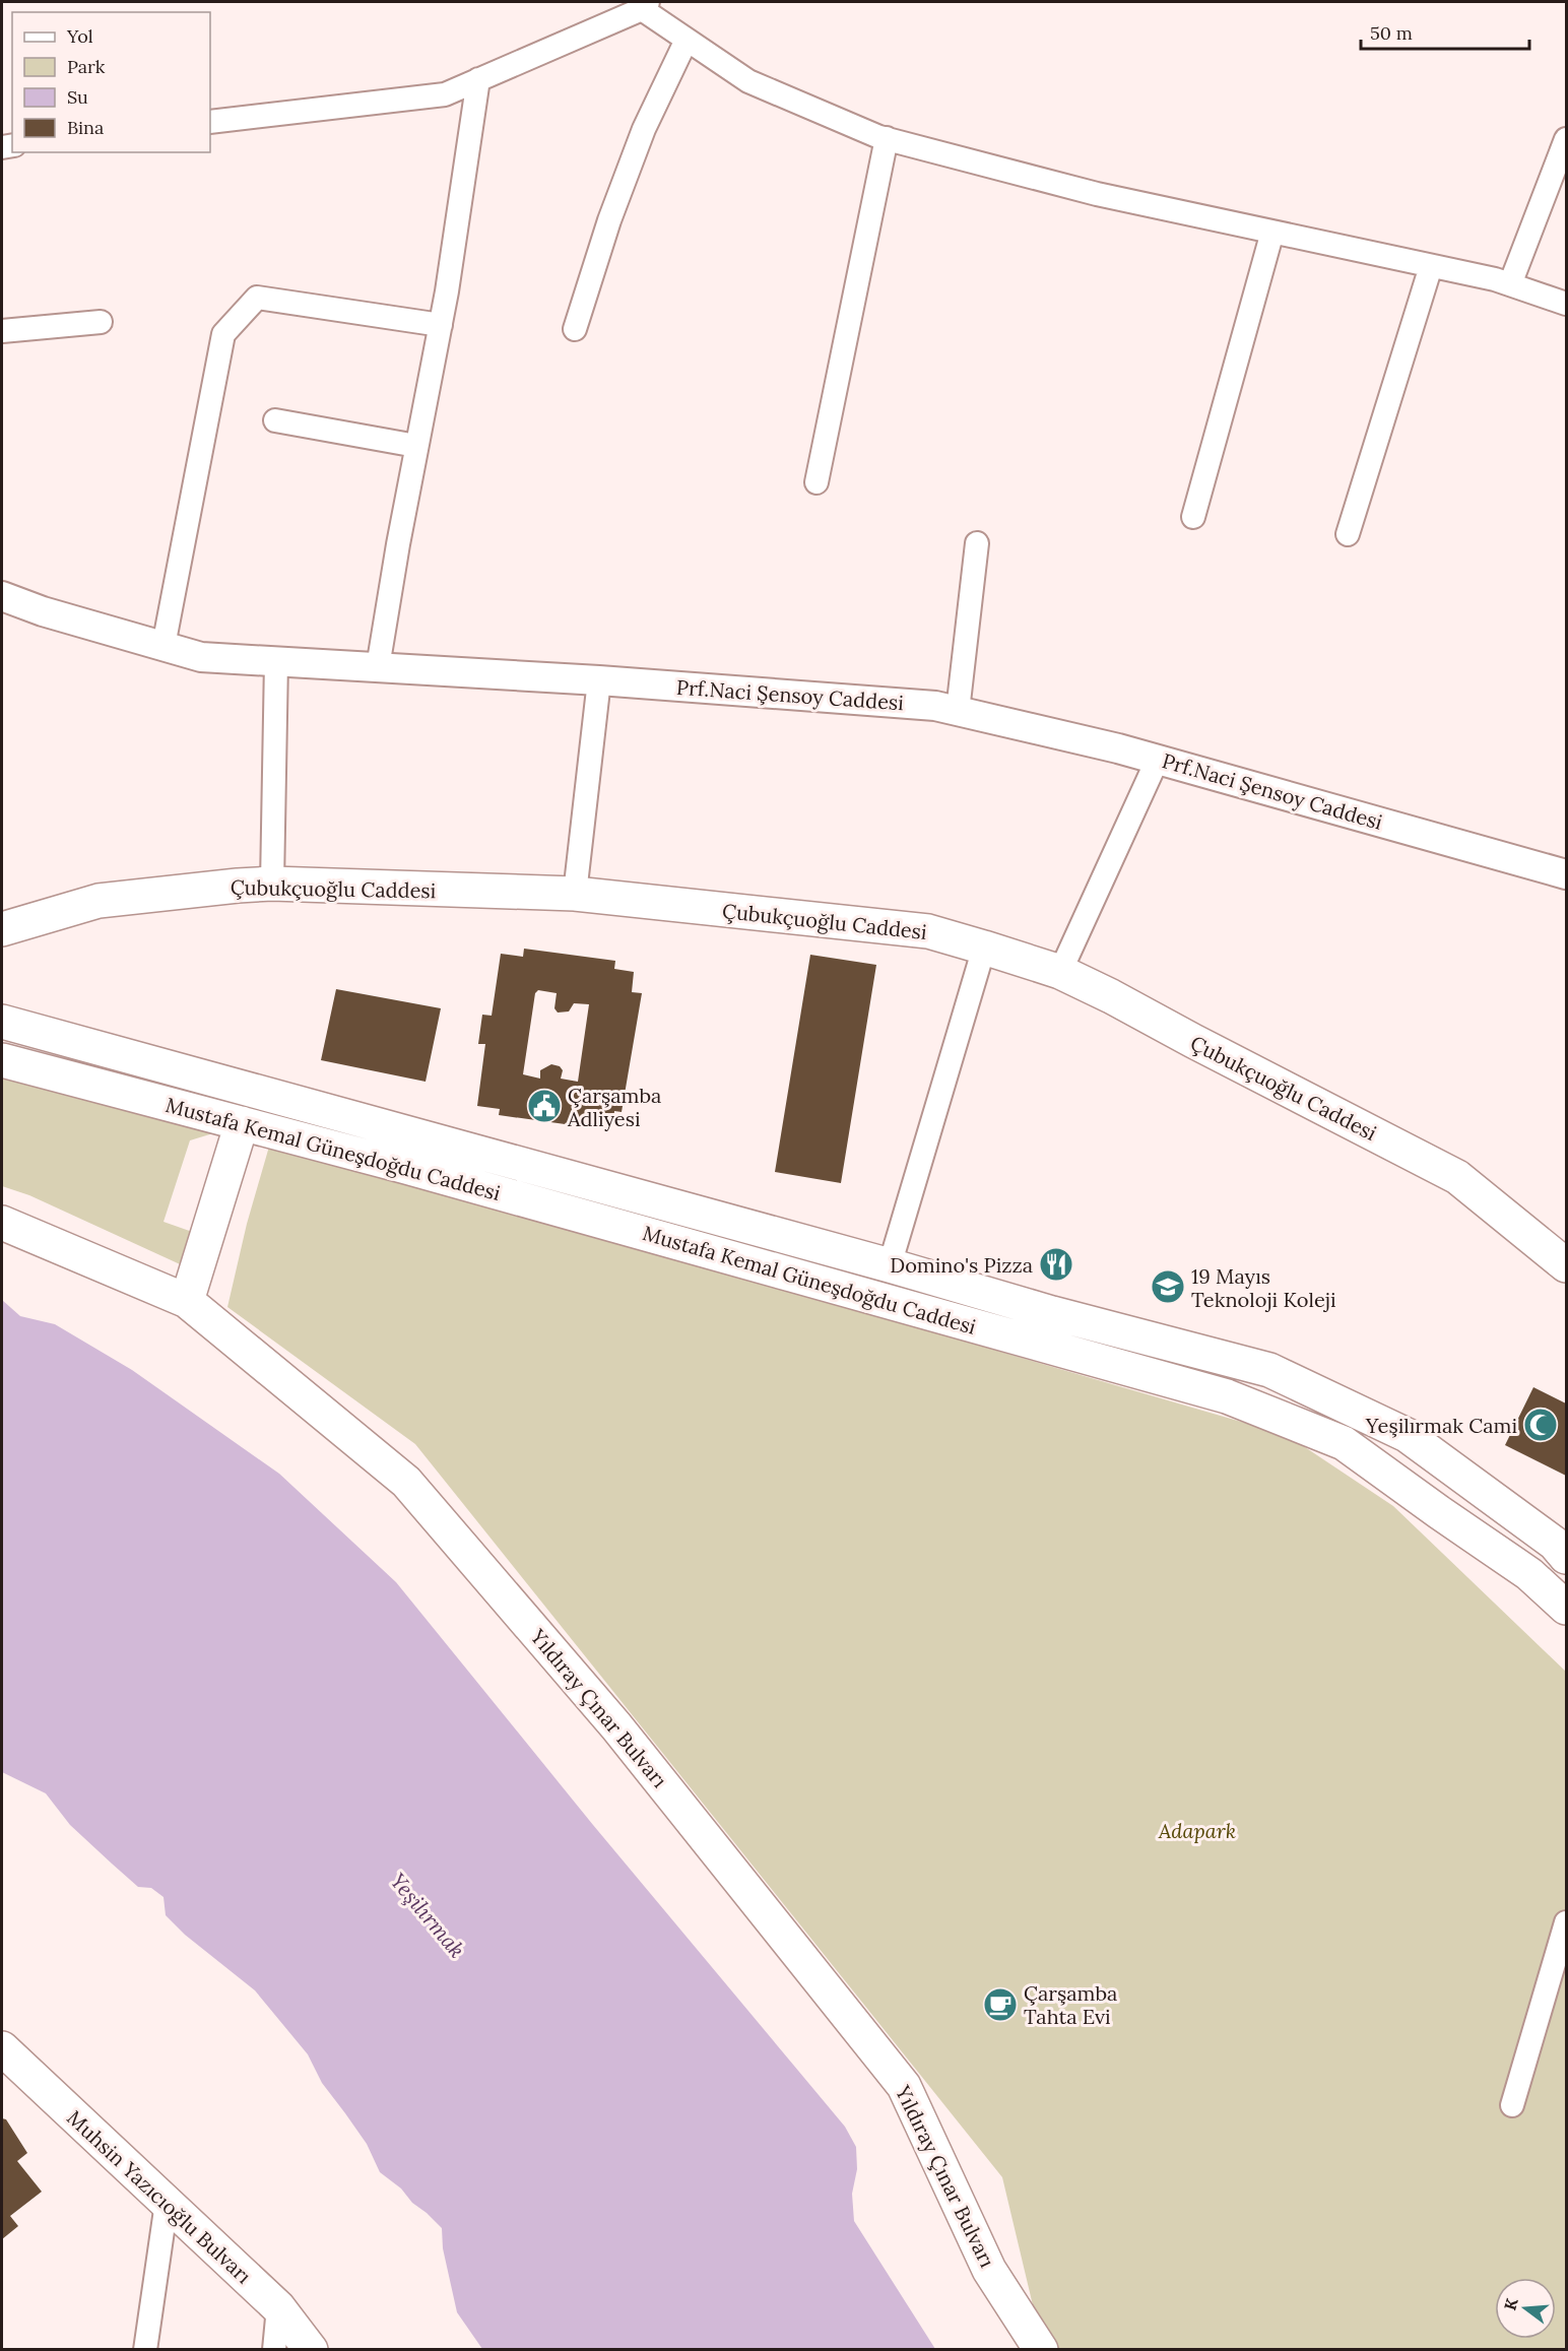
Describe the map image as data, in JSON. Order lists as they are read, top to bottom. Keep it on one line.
{"streets":{"main road":["Çubukçuoğlu Caddesi","Mustafa Kemal Güneşdoğdu Caddesi","Yıldıray Çınar Bulvarı","Muhsin Yazıcıoğlu Bulvarı"],"street":["Prf.Naci Şensoy Caddesi"]},"water":["Yeşilırmak"],"parks":["Adapark"],"places":{"public building":["Çarşamba Adliyesi"],"restaurant":["Domino's Pizza"],"school or university":["19 Mayıs Teknoloji Koleji"],"mosque":["Yeşilırmak Cami"],"cafe":["Çarşamba Tahta Evi"]},"legend":["Yol","Park","Su","Bina"],"scale_bar":"50 m","north":"left"}
